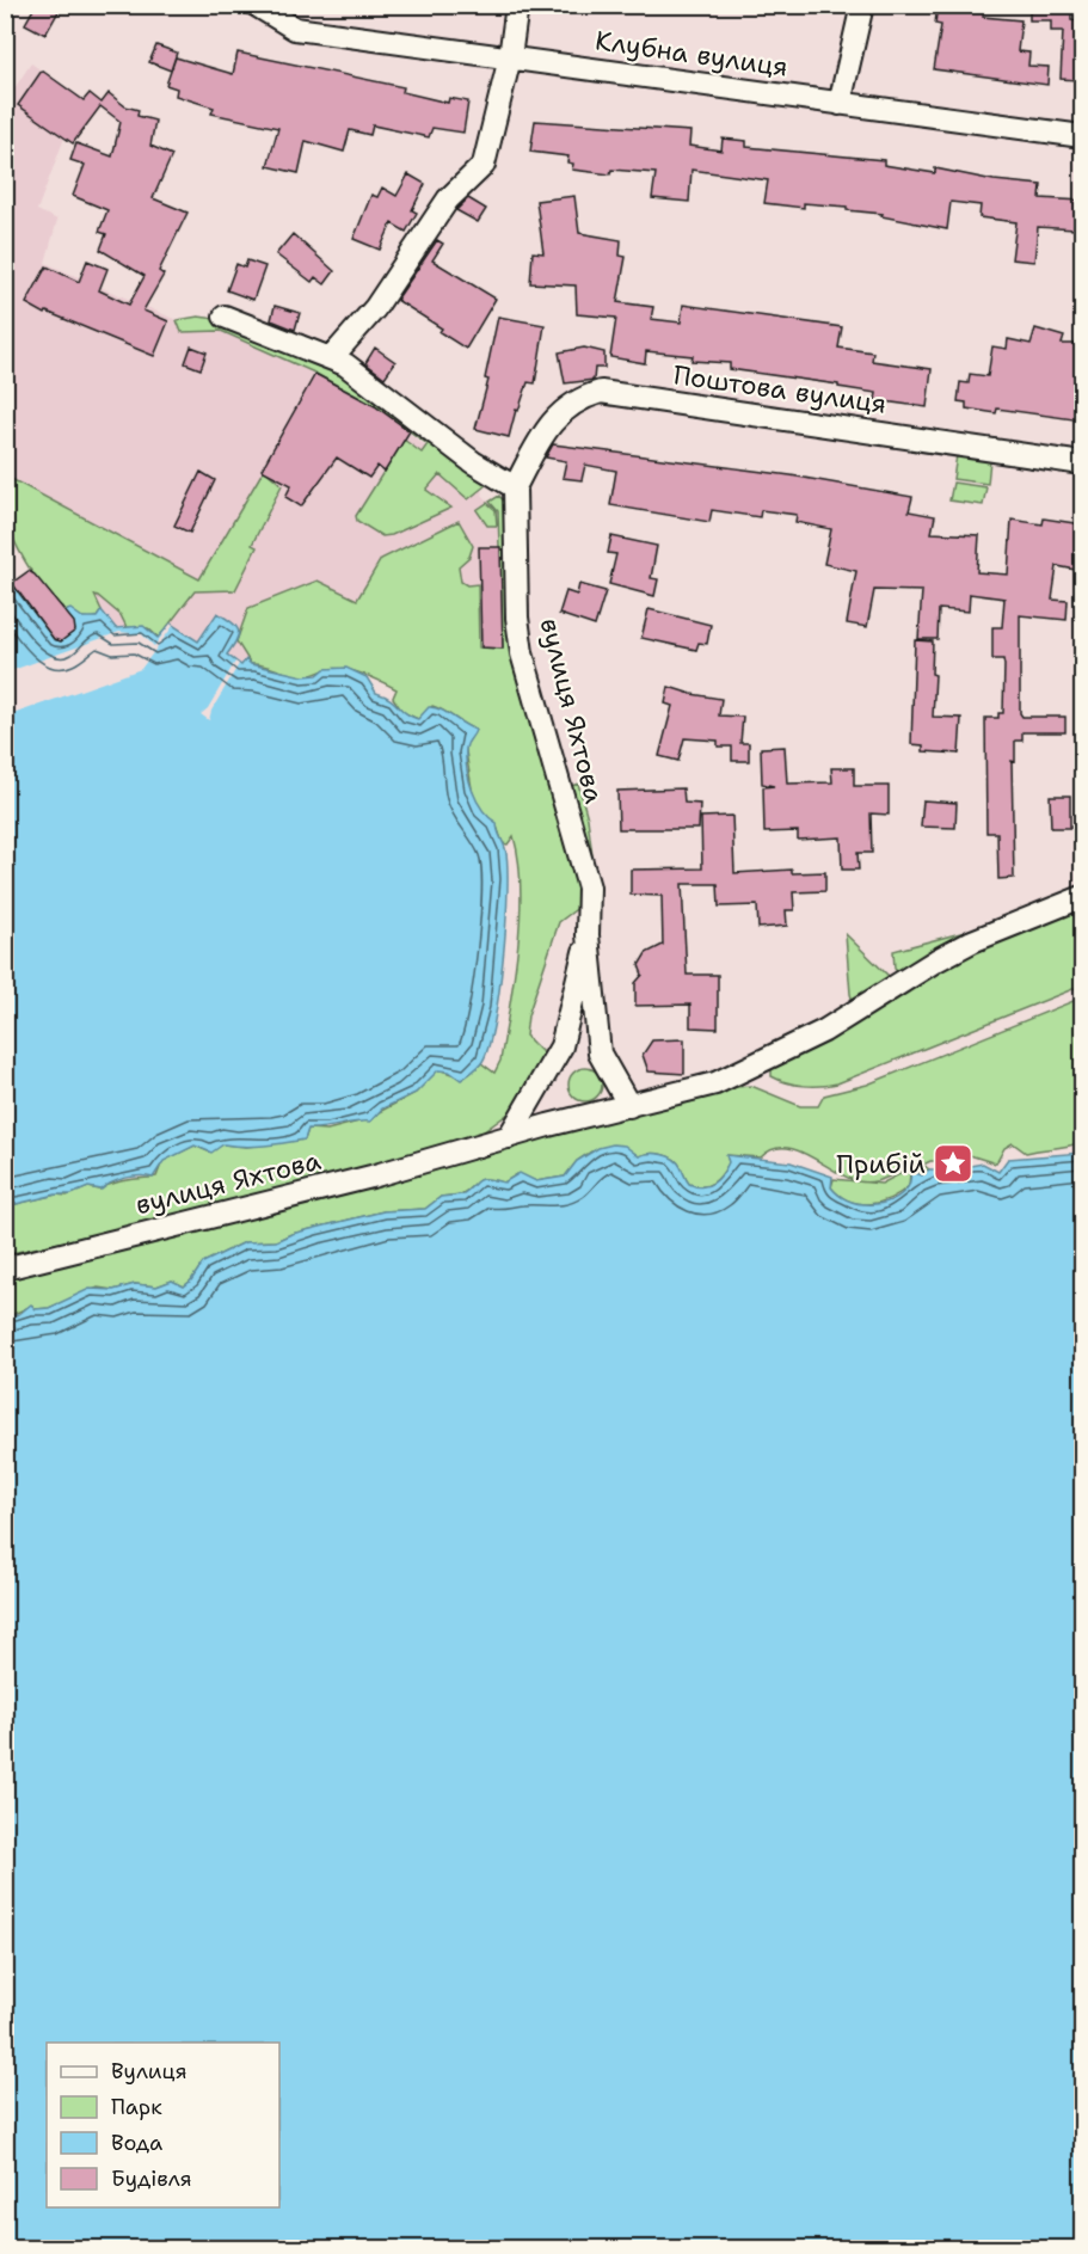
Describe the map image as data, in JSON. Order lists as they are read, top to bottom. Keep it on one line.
{"streets":{"street":["Клубна вулиця","Поштова вулиця","вулиця Яхтова"]},"crossings":[["Поштова вулиця","вулиця Яхтова"]],"places":{"place":["Прибій"]},"legend":["Вулиця","Парк","Вода","Будівля"]}
